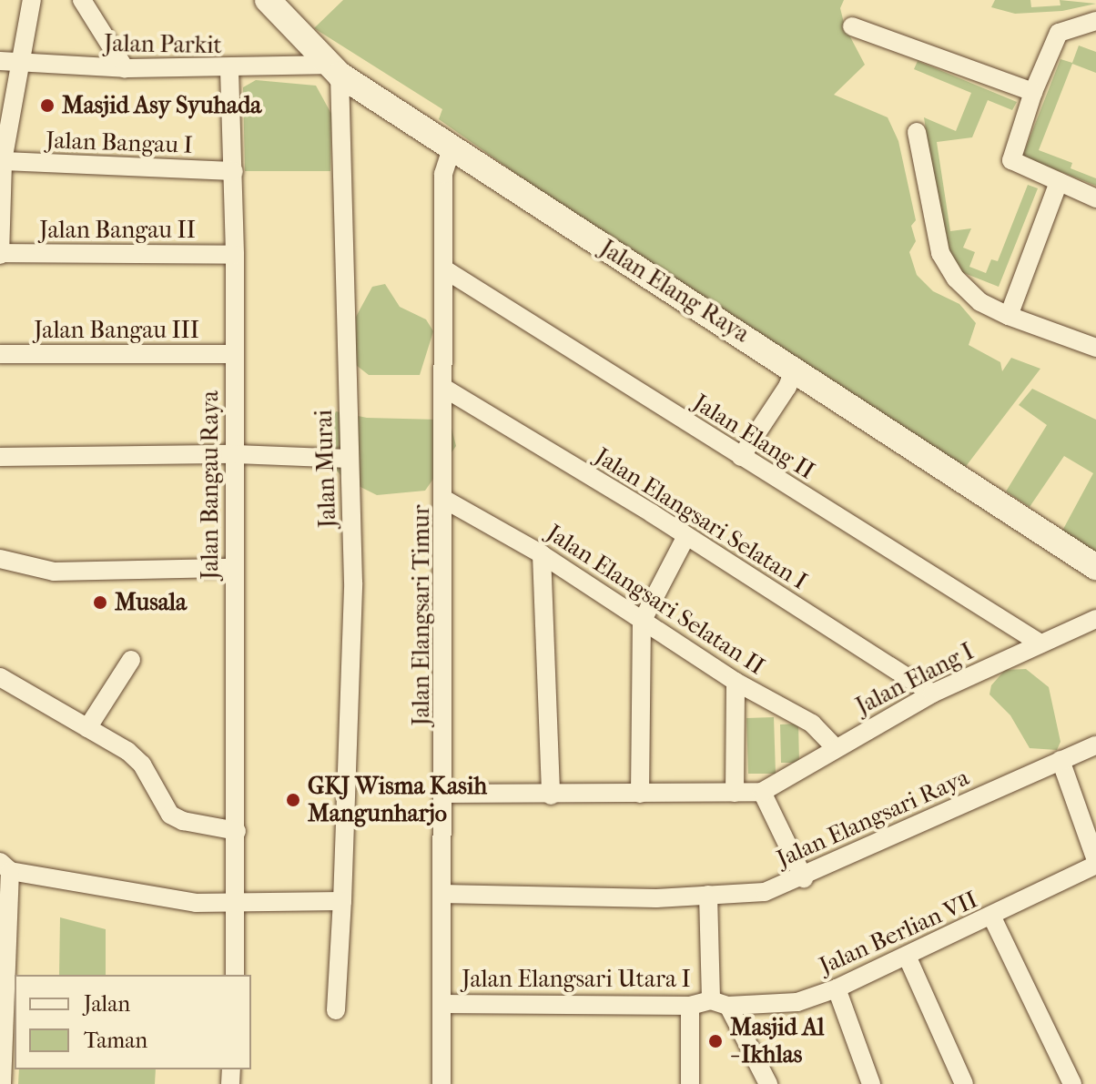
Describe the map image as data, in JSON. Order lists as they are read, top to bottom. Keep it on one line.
{"streets":{"main road":["Jalan Elang Raya"],"street":["Jalan Parkit","Jalan Bangau I","Jalan Bangau II","Jalan Bangau III","Jalan Elang II","Jalan Murai","Jalan Bangau Raya","Jalan Elangsari Selatan I","Jalan Elangsari Selatan II","Jalan Elangsari Timur","Jalan Elang I","Jalan Elangsari Raya","Jalan Berlian VII","Jalan Elangsari Utara I"]},"crossings":[["Jalan Parkit","Jalan Elang Raya"],["Jalan Parkit","Jalan Murai"],["Jalan Parkit","Jalan Bangau Raya"],["Jalan Bangau I","Jalan Bangau Raya"],["Jalan Bangau II","Jalan Bangau Raya"],["Jalan Elang Raya","Jalan Murai"],["Jalan Elang Raya","Jalan Elangsari Timur"],["Jalan Bangau III","Jalan Bangau Raya"],["Jalan Elang II","Jalan Elangsari Timur"],["Jalan Elang II","Jalan Elang I"],["Jalan Elangsari Selatan I","Jalan Elangsari Timur"],["Jalan Elangsari Selatan I","Jalan Elang I"],["Jalan Elangsari Selatan II","Jalan Elangsari Timur"],["Jalan Elangsari Selatan II","Jalan Elang I"],["Jalan Elangsari Timur","Jalan Elangsari Raya"],["Jalan Elangsari Timur","Jalan Elangsari Utara I"],["Jalan Berlian VII","Jalan Elangsari Utara I"]],"places":["Masjid Asy Syuhada","Musala","GKJ Wisma Kasih Mangunharjo","Masjid Al - Ikhlas"],"legend":["Jalan","Taman"]}
